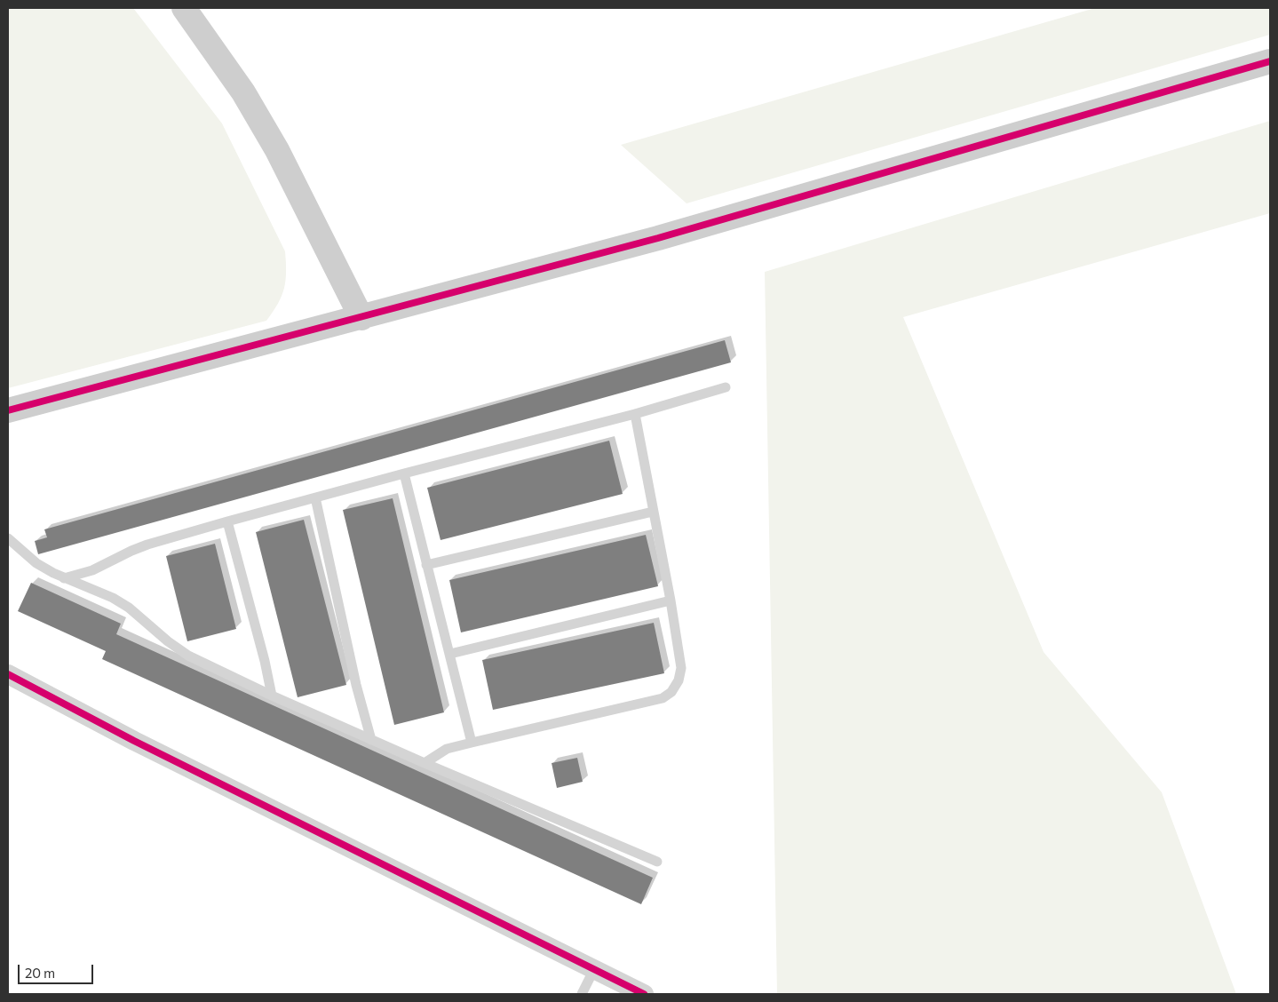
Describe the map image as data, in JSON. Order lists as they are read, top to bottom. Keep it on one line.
{"scale_bar":"20 m"}
